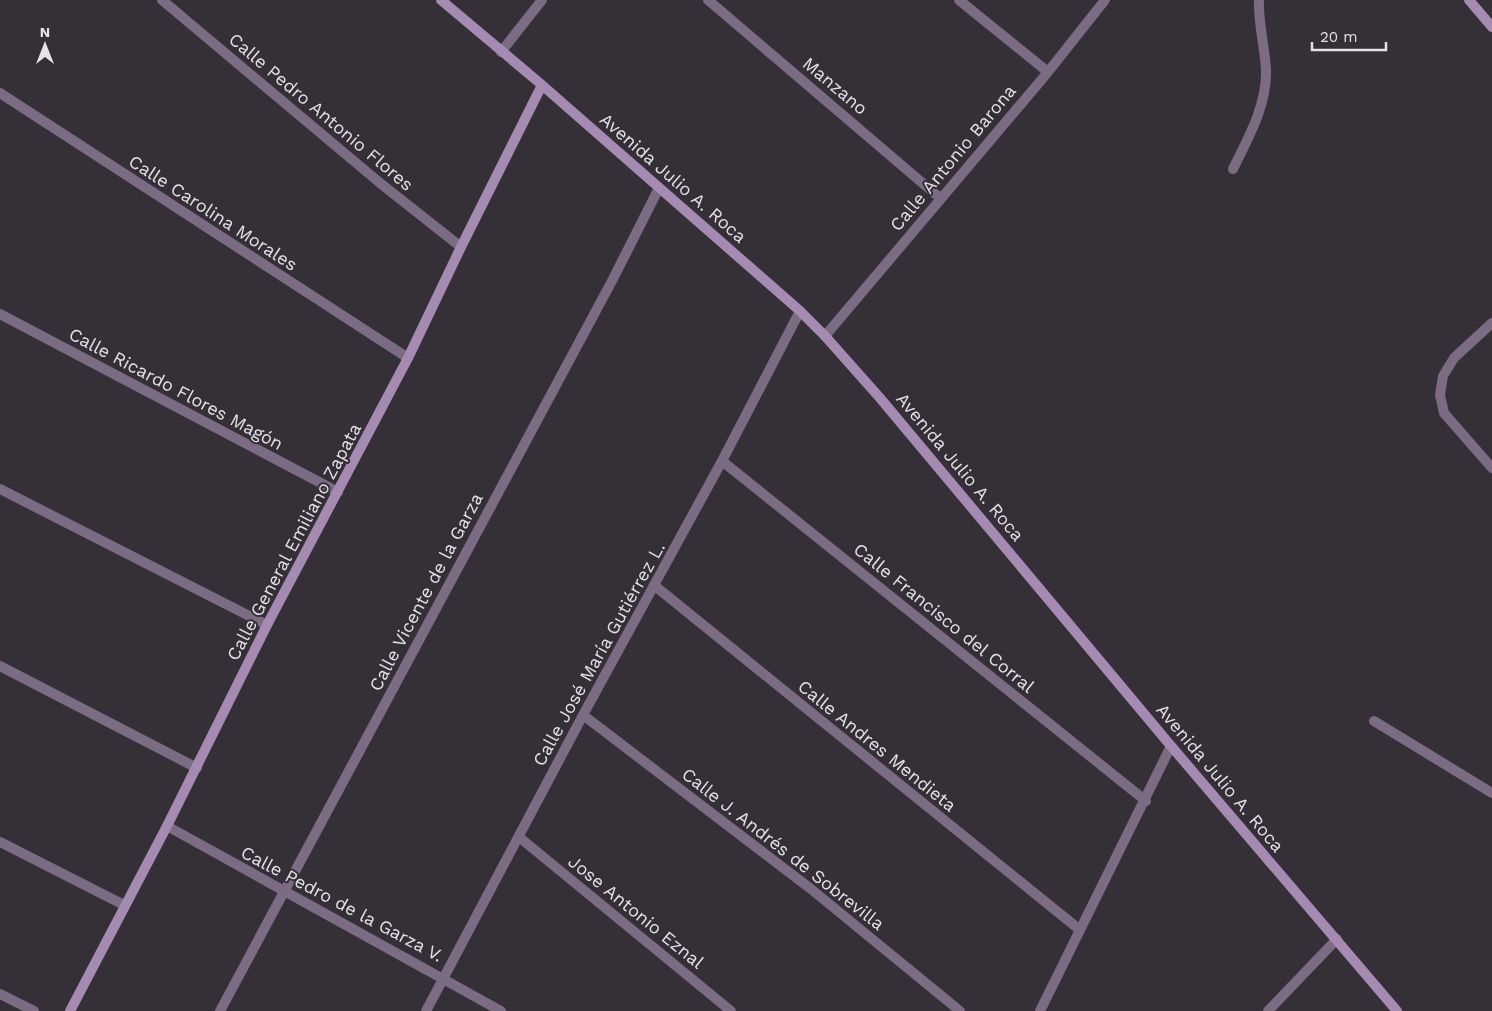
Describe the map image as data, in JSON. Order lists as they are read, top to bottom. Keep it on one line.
{"streets":{"street":["Manzano","Calle Pedro Antonio Flores","Calle Antonio Barona","Avenida Julio A. Roca","Calle Carolina Morales","Calle Ricardo Flores Magón","Calle General Emiliano Zapata","Calle Vicente de la Garza","Calle Francisco del Corral","Calle José María Gutiérrez L.","Calle Andres Mendieta","Calle J. Andrés de Sobrevilla","Calle Pedro de la Garza V.","Jose Antonio Eznal"]},"crossings":[["Manzano","Calle Antonio Barona"],["Calle Pedro Antonio Flores","Calle General Emiliano Zapata"],["Calle Antonio Barona","Avenida Julio A. Roca"],["Avenida Julio A. Roca","Calle General Emiliano Zapata"],["Avenida Julio A. Roca","Calle Vicente de la Garza"],["Avenida Julio A. Roca","Calle José María Gutiérrez L."],["Calle Carolina Morales","Calle General Emiliano Zapata"],["Calle Ricardo Flores Magón","Calle General Emiliano Zapata"],["Calle General Emiliano Zapata","Calle Pedro de la Garza V."],["Calle Vicente de la Garza","Calle Pedro de la Garza V."],["Calle Francisco del Corral","Calle José María Gutiérrez L."],["Calle José María Gutiérrez L.","Calle Andres Mendieta"],["Calle José María Gutiérrez L.","Calle J. Andrés de Sobrevilla"],["Calle José María Gutiérrez L.","Calle Pedro de la Garza V."],["Calle José María Gutiérrez L.","Jose Antonio Eznal"]],"scale_bar":"20 m","north":"top"}
